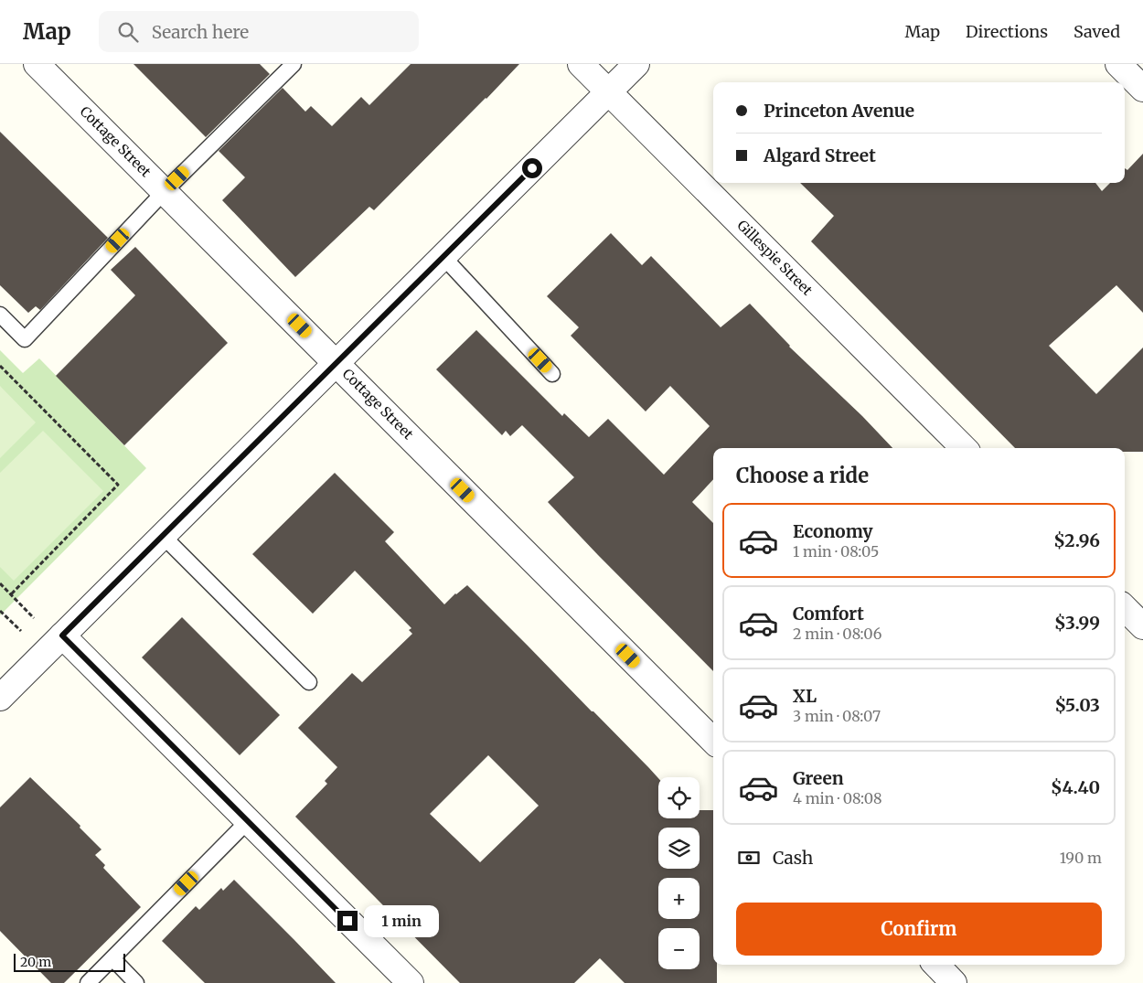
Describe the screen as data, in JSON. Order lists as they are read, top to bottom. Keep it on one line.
{"streets":{"street":["Cottage Street","Gillespie Street"]},"scale_bar":"20 m","page":{"header":"Map","search":"Search here","nav":["Map","Directions","Saved"],"banner":["Princeton Avenue","Algard Street"],"heading":"Choose a ride","list":[{"name":"Economy","note":"1 min · 08:05","value":"$2.96"},{"name":"Comfort","note":"2 min · 08:06","value":"$3.99"},{"name":"XL","note":"3 min · 08:07","value":"$5.03"},{"name":"Green","note":"4 min · 08:08","value":"$4.40"}],"map_buttons":["+","−"],"pay":["Cash","190 m"],"buttons":"Confirm","bubble":"1 min","scale":"20 m"}}
